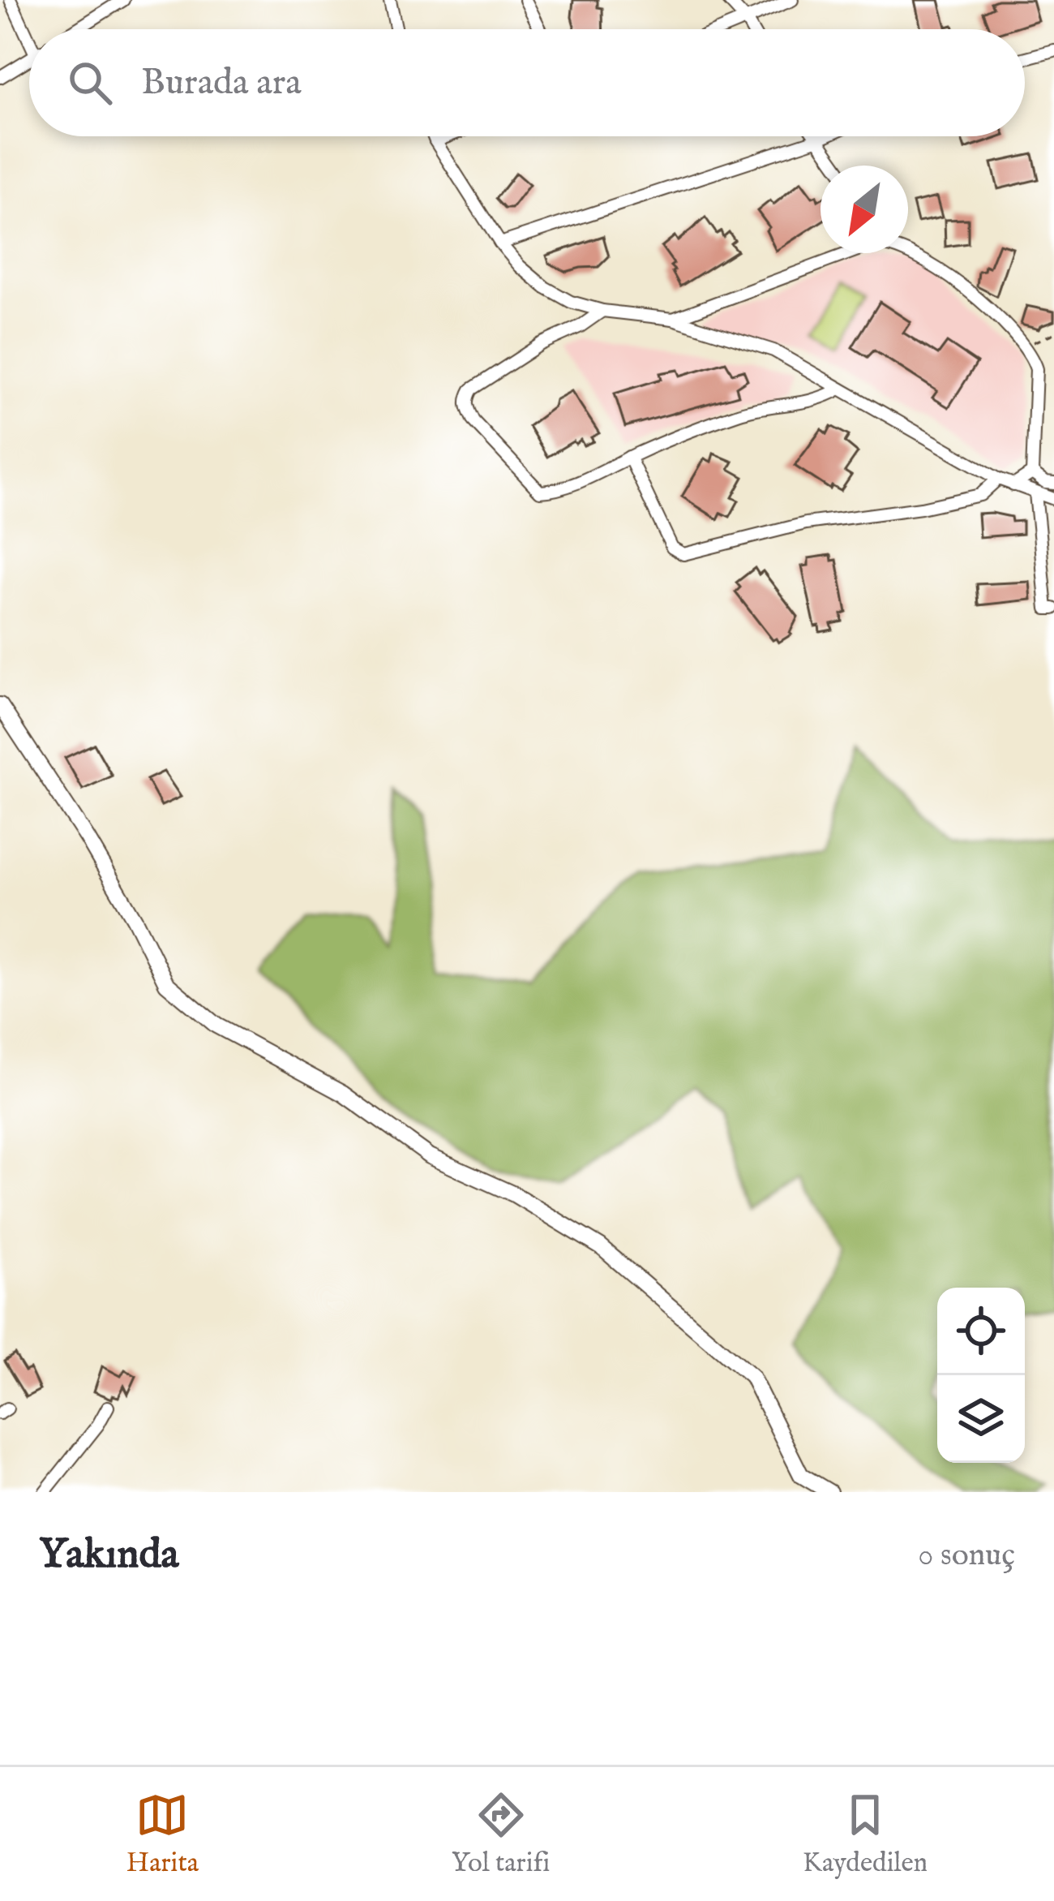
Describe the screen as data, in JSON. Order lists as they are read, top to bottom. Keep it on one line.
{"north":"bottom left","page":{"search":"Burada ara","heading":["Yakında","0 sonuç"],"nav":["Harita","Yol tarifi","Kaydedilen"]}}
